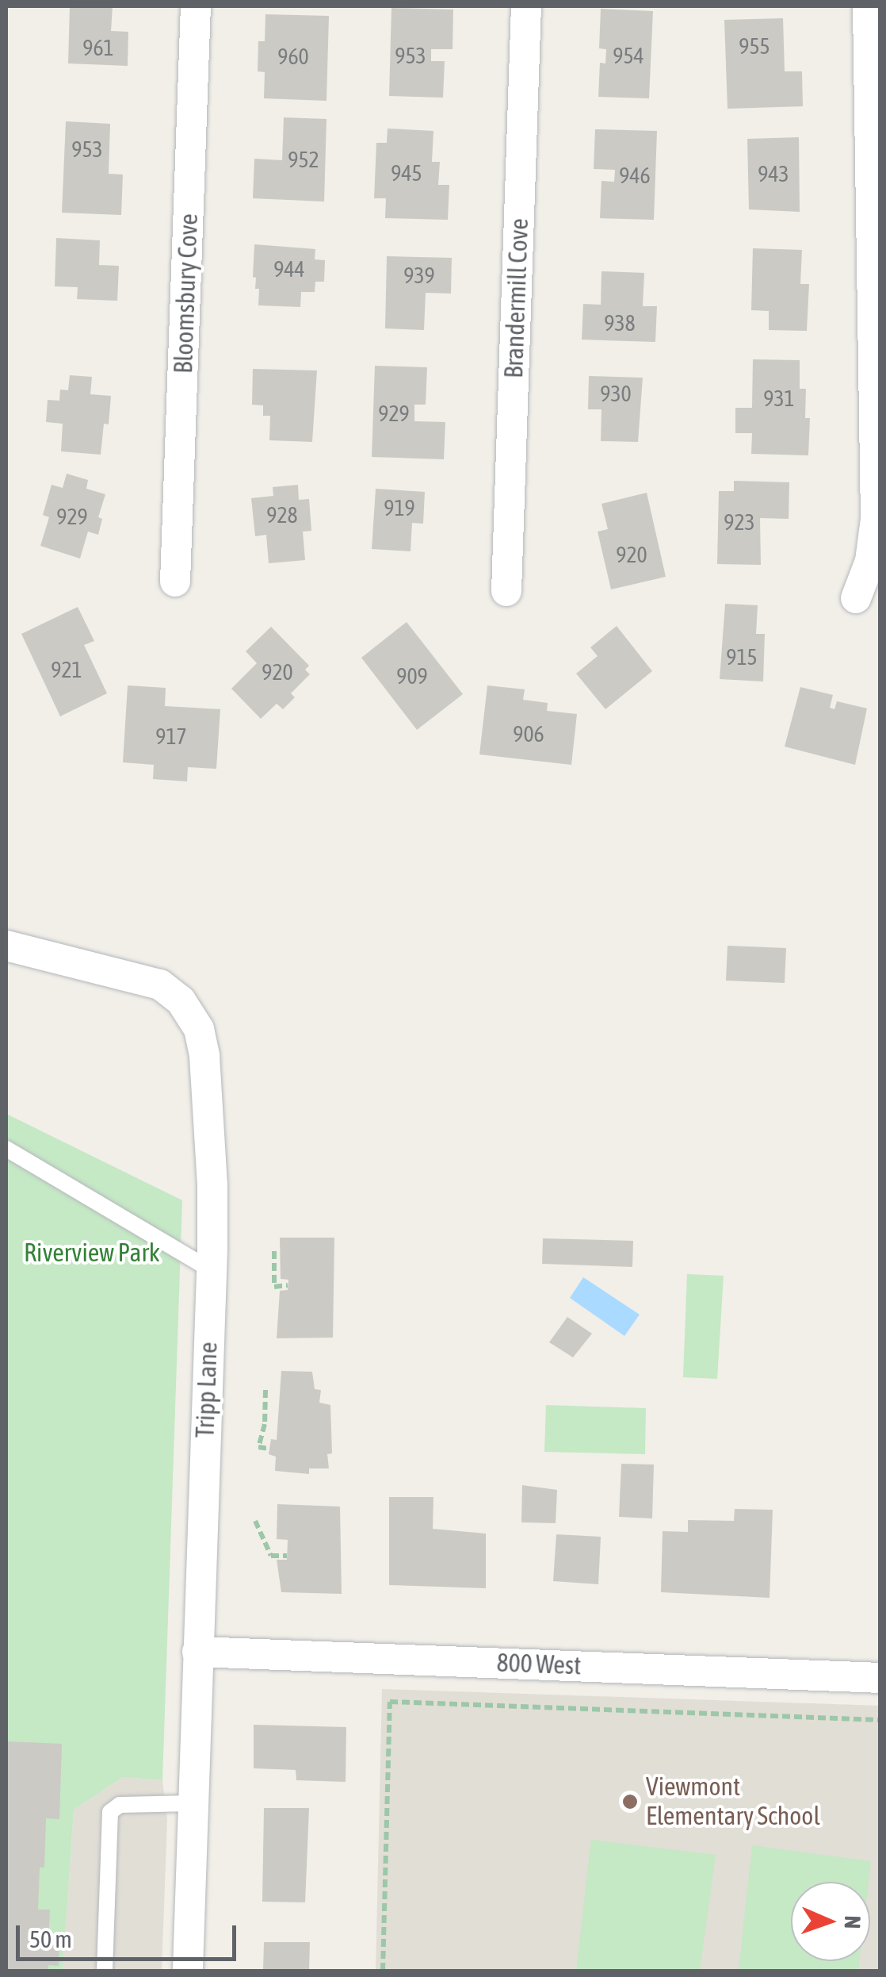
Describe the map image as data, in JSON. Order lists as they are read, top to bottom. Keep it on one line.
{"streets":{"street":["Bloomsbury Cove","Brandermill Cove","Tripp Lane","800 West"]},"crossings":[["Tripp Lane","800 West"]],"parks":["Riverview Park"],"places":["Viewmont Elementary School"],"house_numbers":["955","961","953","954","960","953","952","945","943","946","944","939","938","930","931","929","919","928","929","923","920","915","921","920","909","906","917"],"scale_bar":"50 m","north":"right"}
